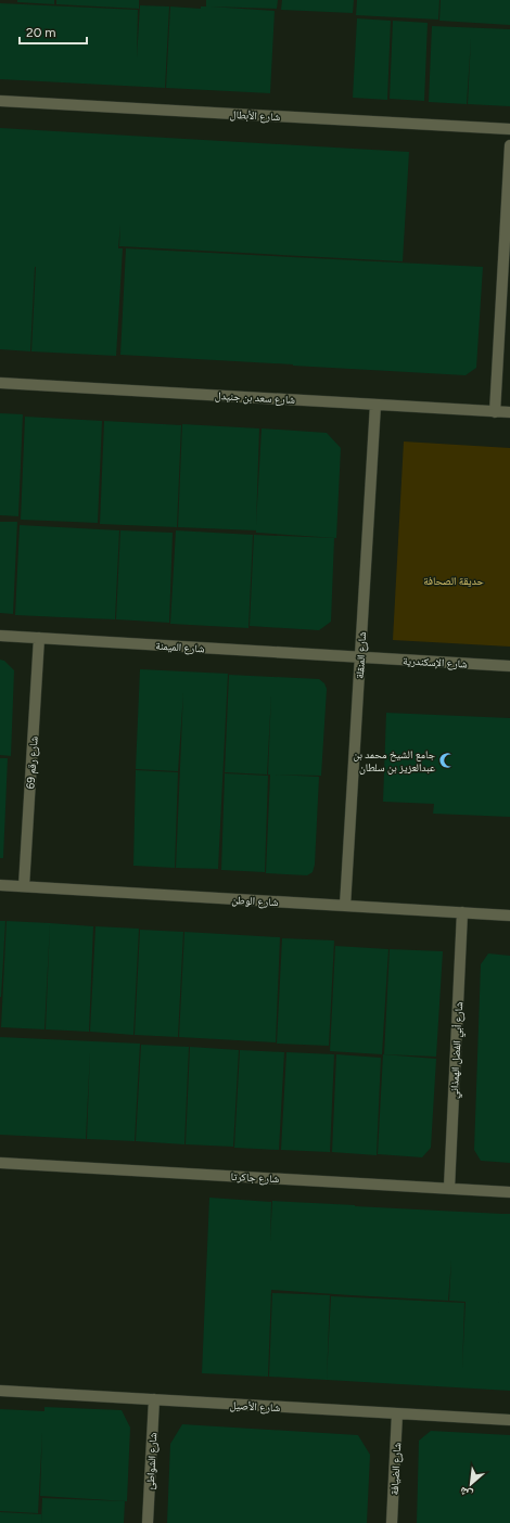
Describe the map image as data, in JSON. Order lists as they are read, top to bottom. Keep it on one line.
{"streets":{"street":["شارع الأبطال","شارع سعد بن جنيدل","شارع الميمنة","شارع المنقلة","شارع الإسكندرية","شارع رقم 69","شارع الوطن","شارع أبي الفضل الهمذاني","شارع جاكرتا","شارع الأصيل","شارع الشواطئ","شارع الضيافة"]},"crossings":[["شارع سعد بن جنيدل","شارع المنقلة"],["شارع الميمنة","شارع المنقلة"],["شارع الميمنة","شارع الإسكندرية"],["شارع الميمنة","شارع رقم 69"],["شارع المنقلة","شارع الإسكندرية"],["شارع المنقلة","شارع الوطن"],["شارع رقم 69","شارع الوطن"],["شارع الوطن","شارع أبي الفضل الهمذاني"],["شارع أبي الفضل الهمذاني","شارع جاكرتا"],["شارع الأصيل","شارع الشواطئ"],["شارع الأصيل","شارع الضيافة"]],"parks":["حديقة الصحافة"],"places":{"mosque":["جامع الشيخ محمد بن عبدالعزيز بن سلطان"]},"scale_bar":"20 m","north":"bottom left"}
